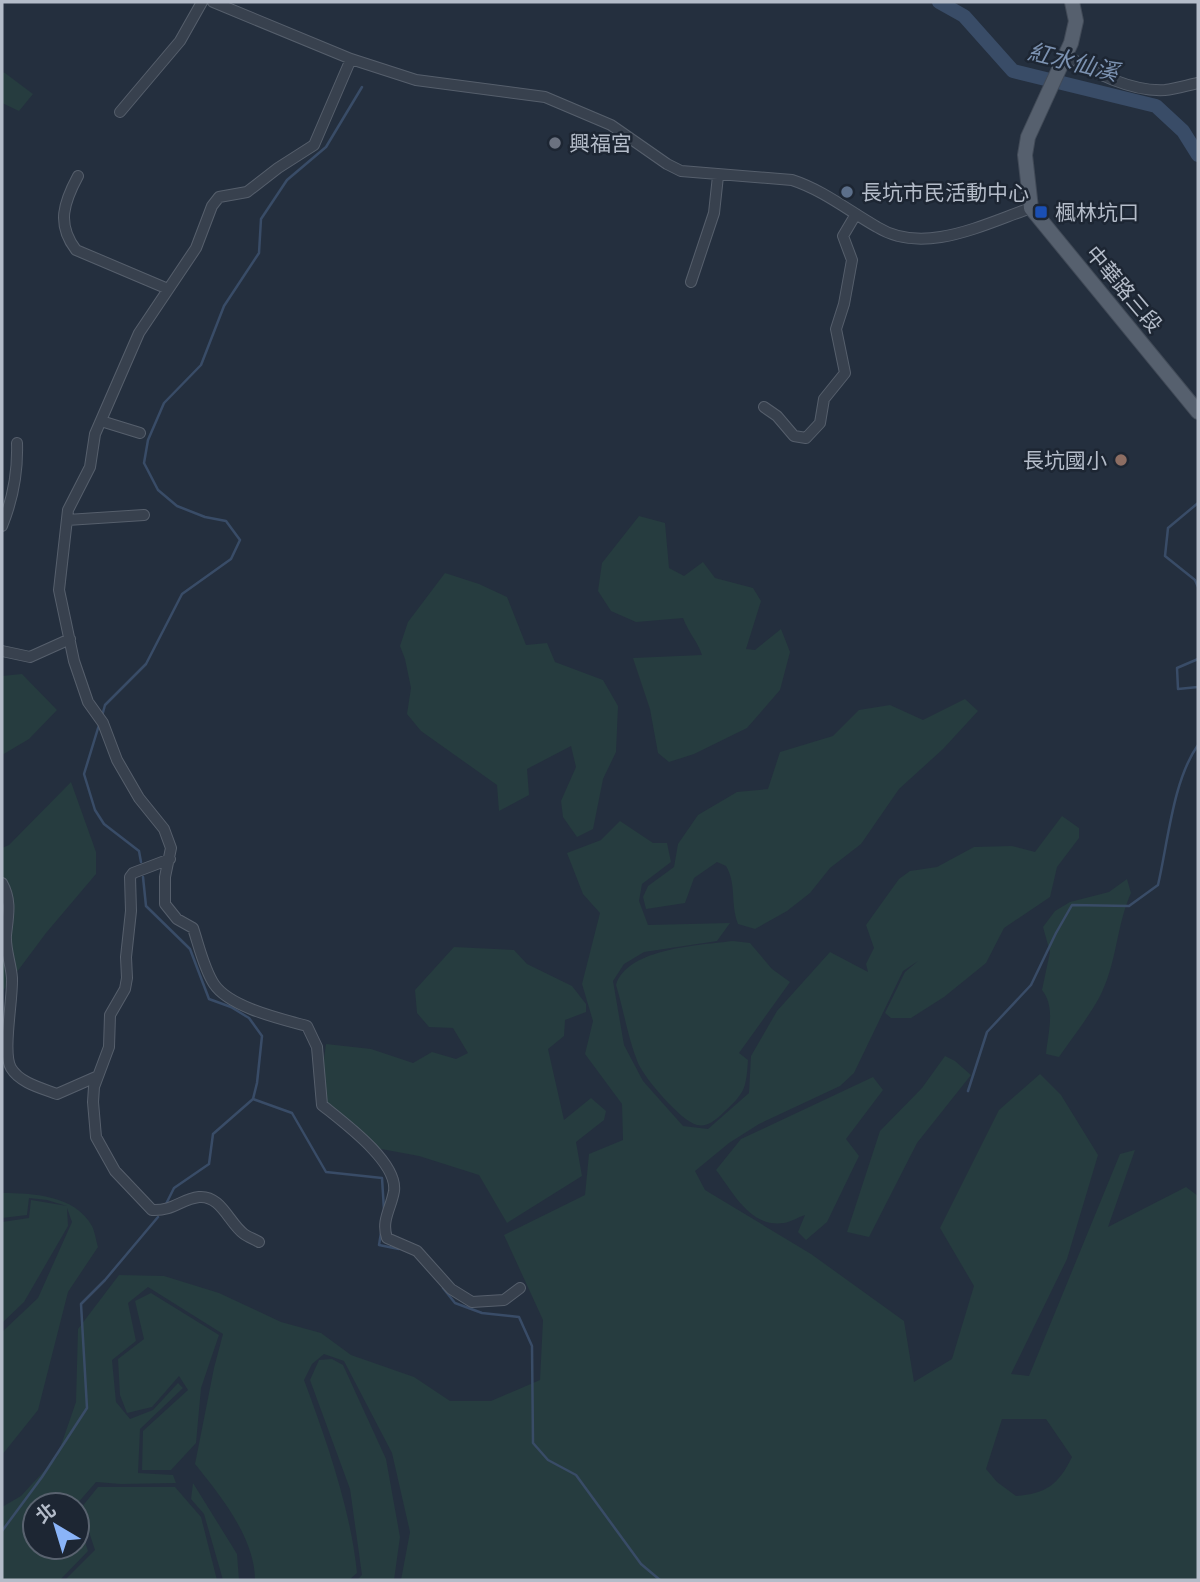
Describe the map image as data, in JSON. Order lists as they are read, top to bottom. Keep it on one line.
{"streets":{"main road":["中華路三段"]},"water":["紅水仙溪"],"places":{"other":["興福宮","長坑市民活動中心","長坑國小"],"transit":["楓林坑口"]},"north":"top left"}
